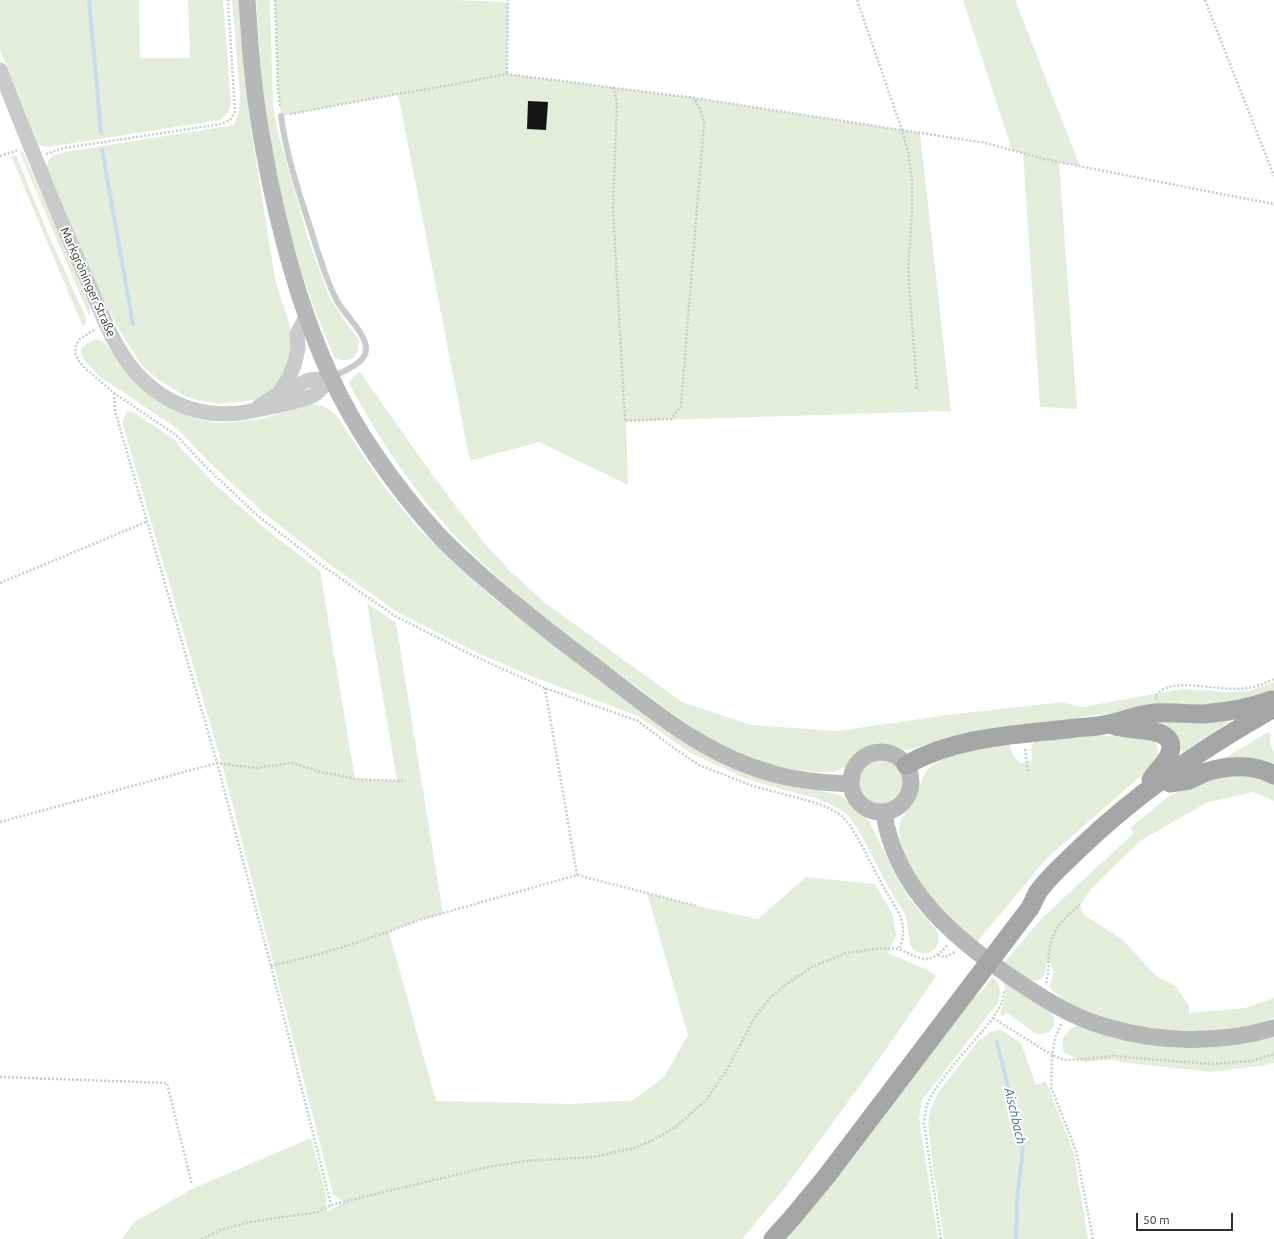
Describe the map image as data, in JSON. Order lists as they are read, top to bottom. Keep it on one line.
{"streets":{"street":["Markgröninger Straße"]},"water":["Aischbach"],"scale_bar":"50 m"}
